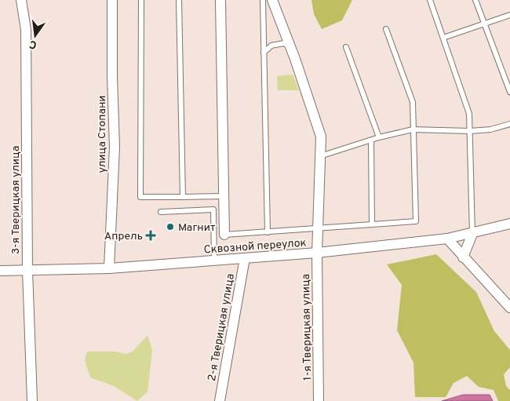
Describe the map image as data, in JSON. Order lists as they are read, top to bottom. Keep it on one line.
{"streets":{"street":["улица Стопани","3-я Тверицкая улица","Сквозной переулок","2-я Тверицкая улица","1-я Тверицкая улица"]},"crossings":[["улица Стопани","Сквозной переулок"],["3-я Тверицкая улица","Сквозной переулок"],["Сквозной переулок","2-я Тверицкая улица"],["Сквозной переулок","1-я Тверицкая улица"]],"places":{"other":["Магнит"],"health":["Апрель"]},"north":"bottom"}
